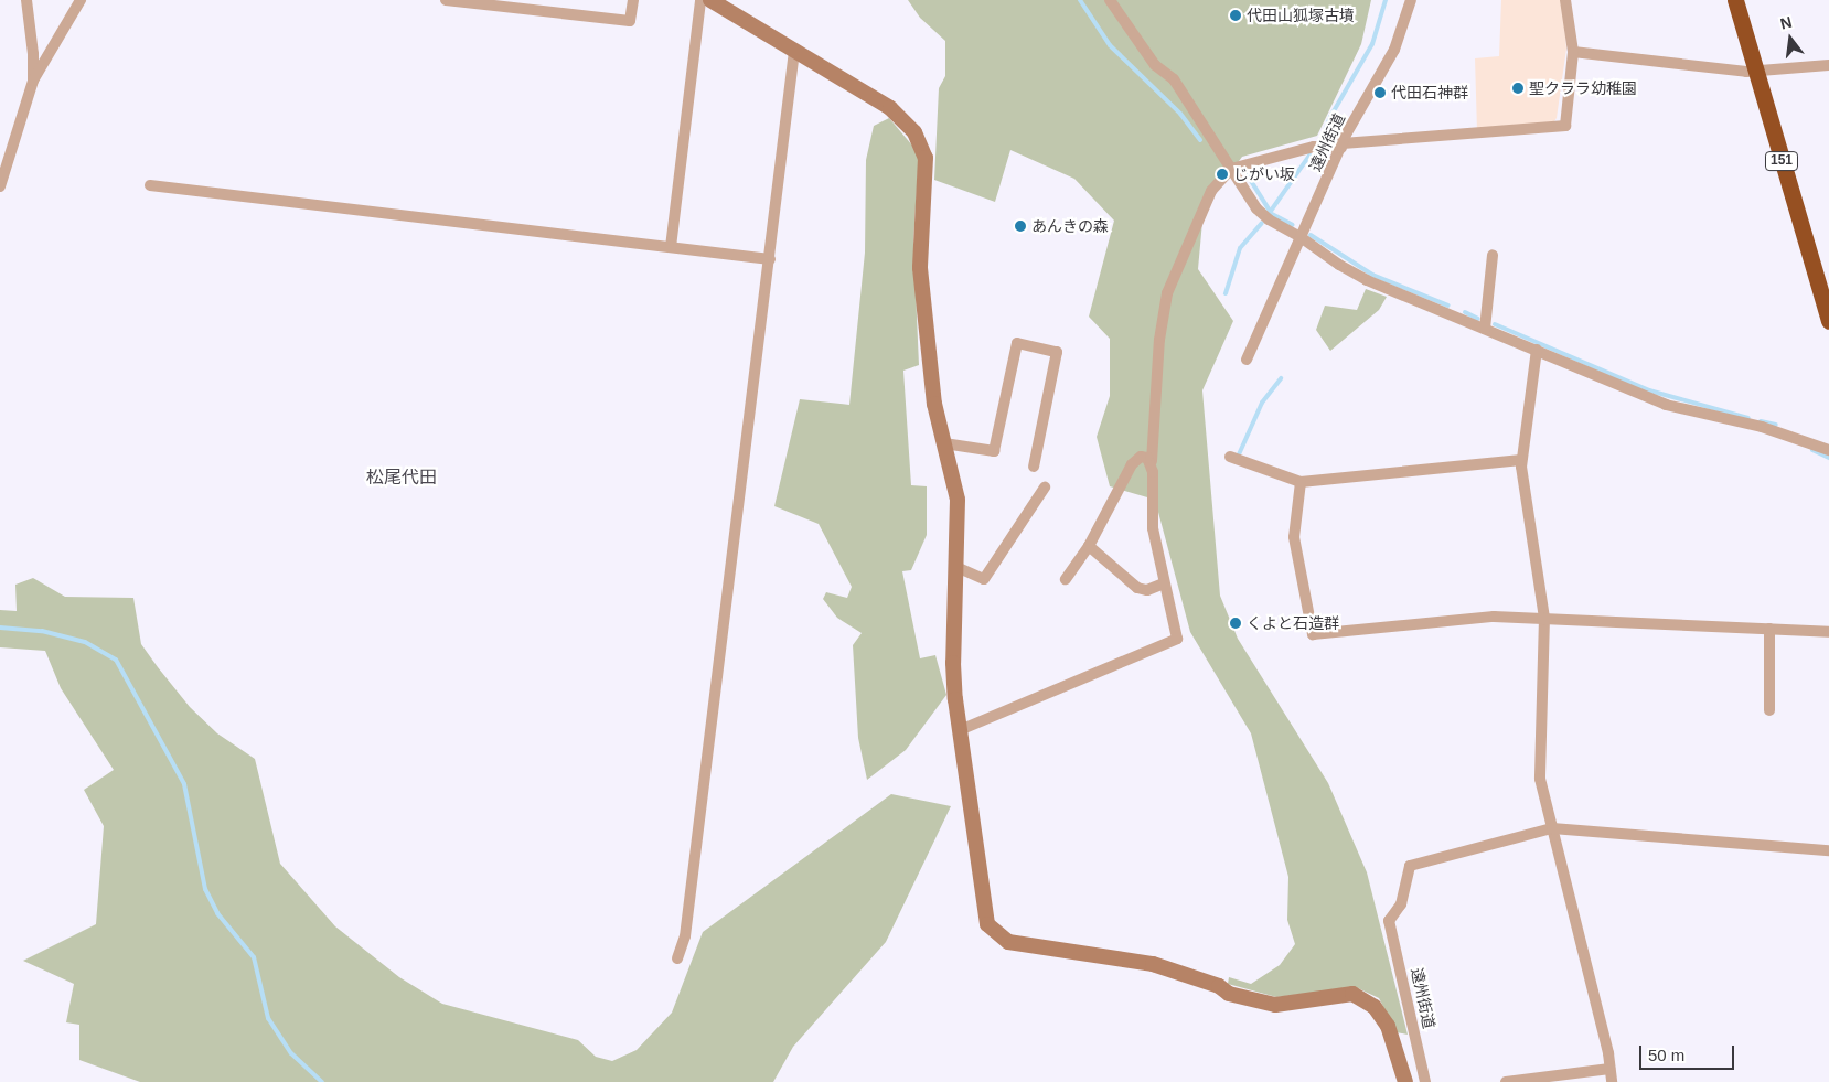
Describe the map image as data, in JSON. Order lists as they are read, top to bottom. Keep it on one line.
{"streets":{"highway":["151"],"street":["遠州街道"]},"districts":["松尾代田"],"places":["代田山狐塚古墳","聖クララ幼稚園","代田石神群","じがい坂","あんきの森","くよと石造群"],"scale_bar":"50 m","north":"top"}
